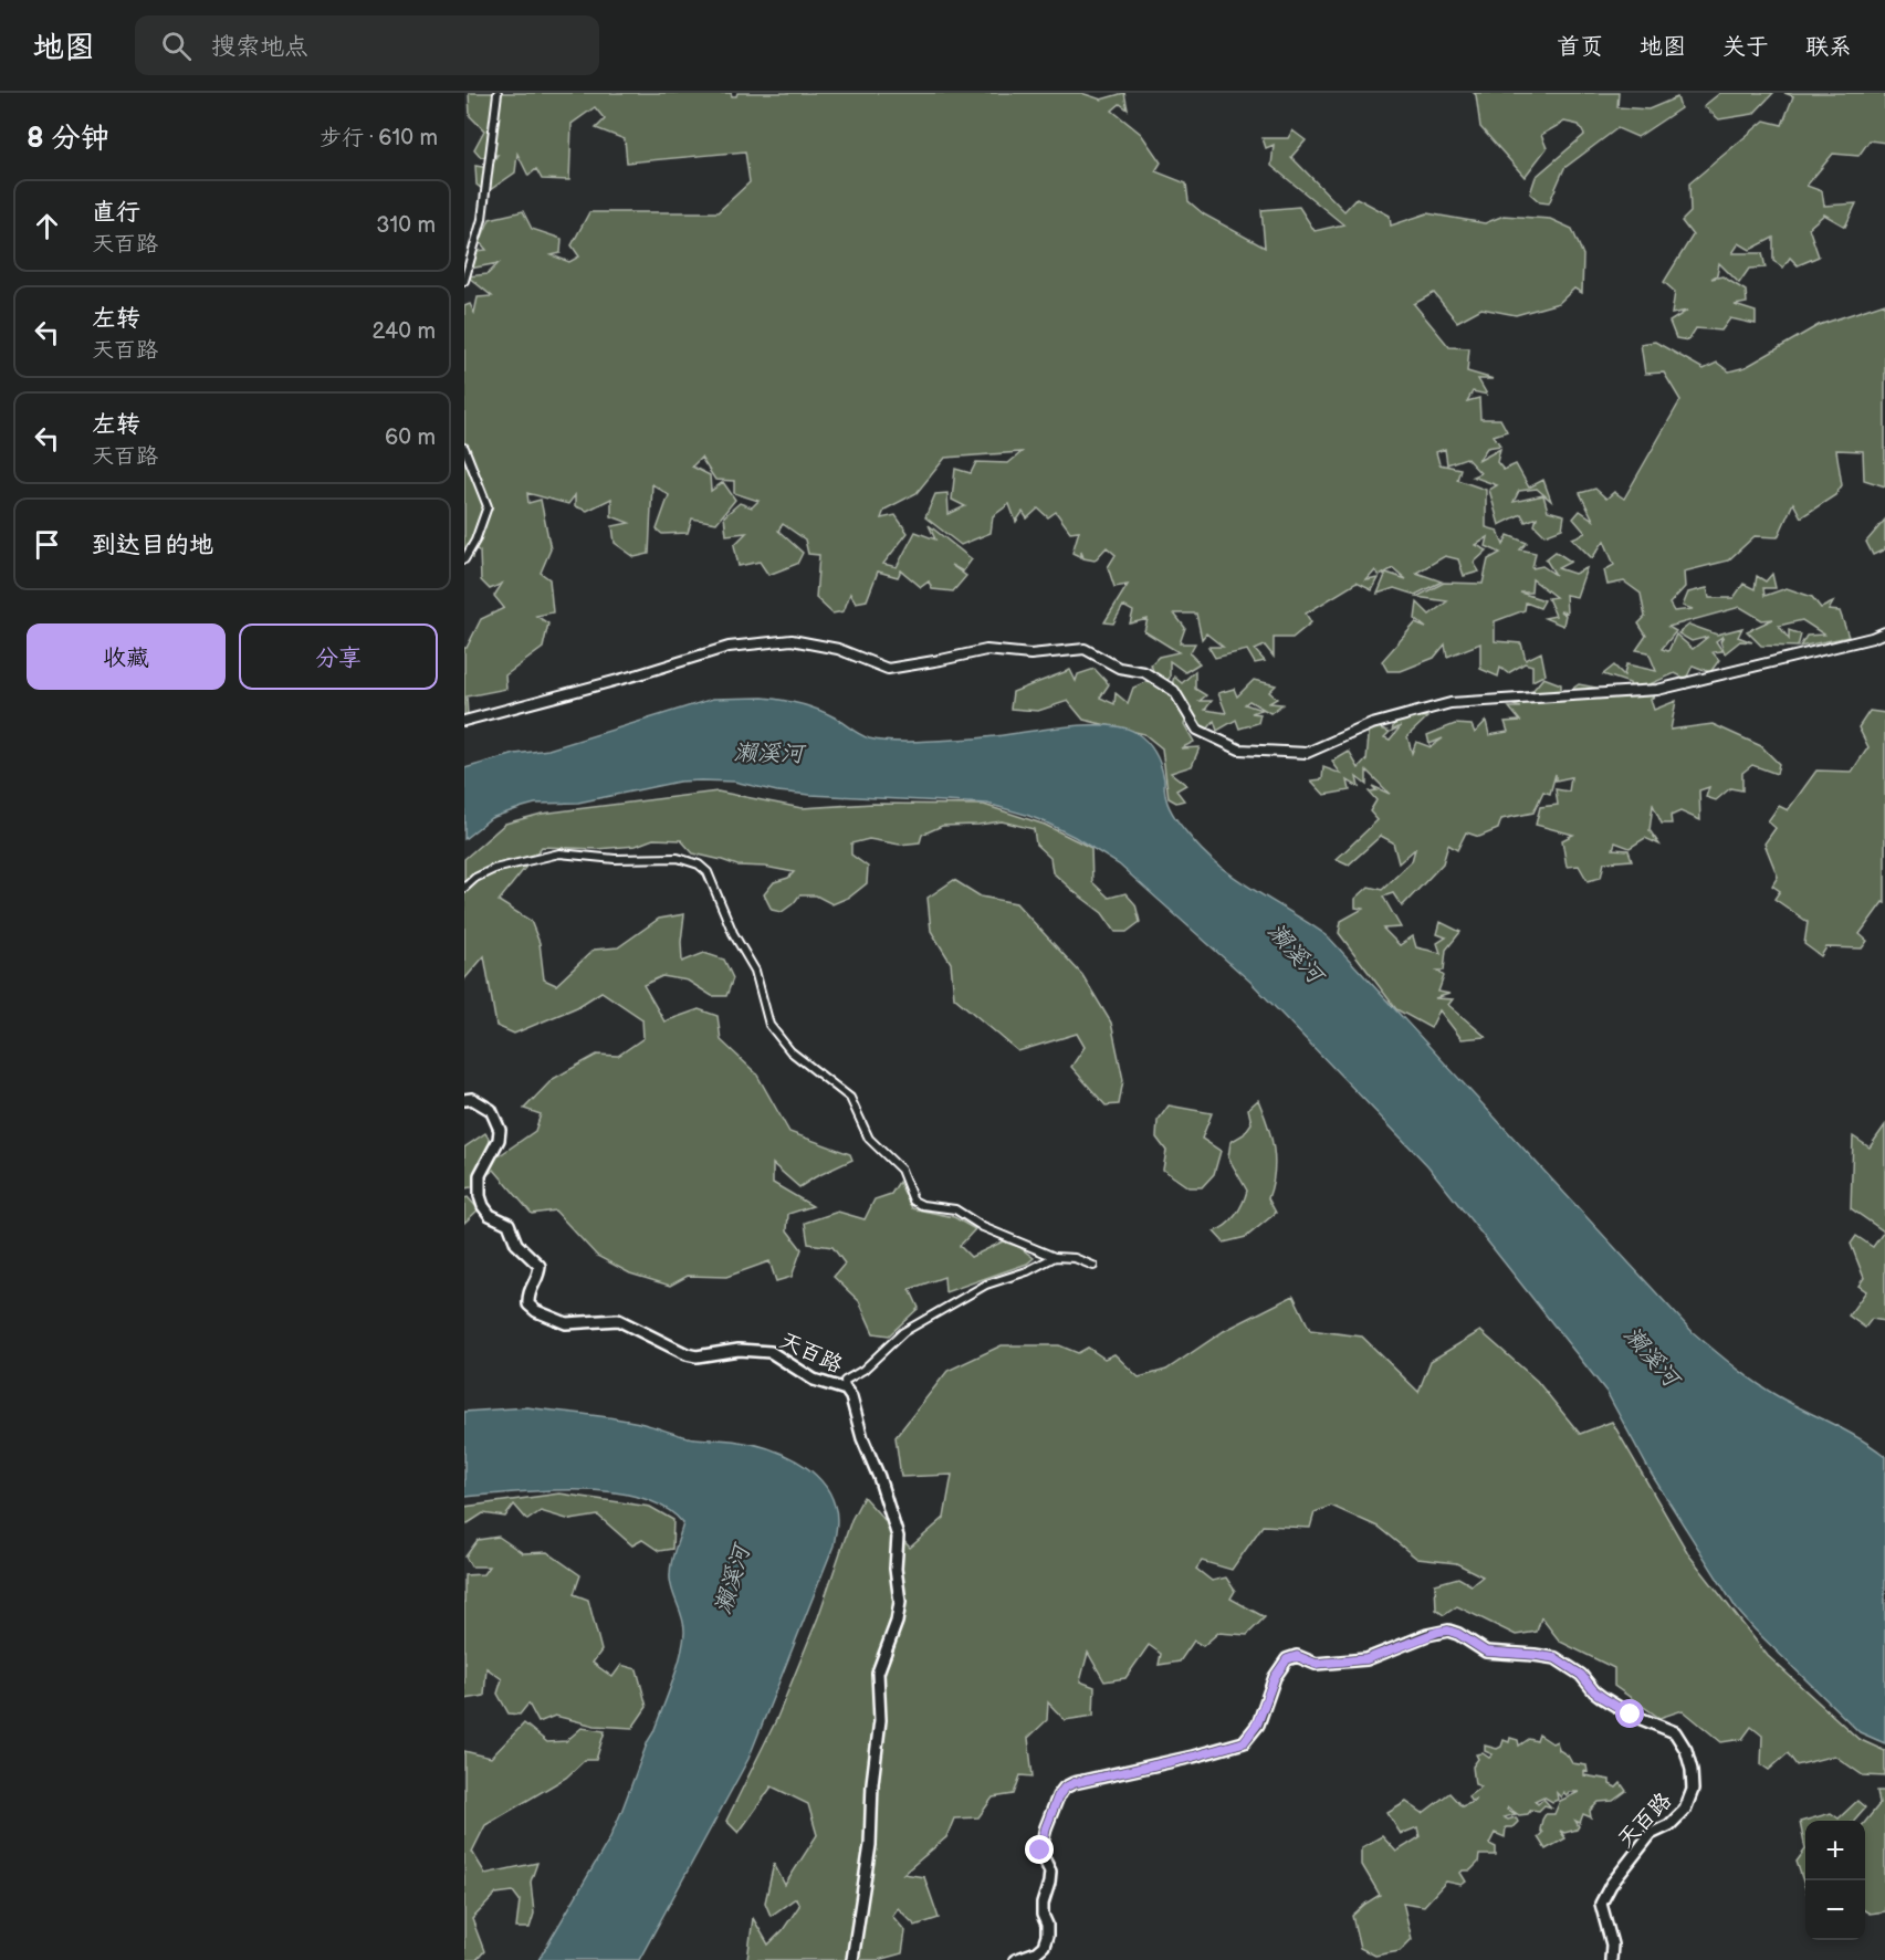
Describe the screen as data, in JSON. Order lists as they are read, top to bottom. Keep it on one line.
{"streets":{"main road":["天百路"]},"water":["濑溪河"],"page":{"header":"地图","search":"搜索地点","nav":["首页","地图","关于","联系"],"heading":["8 分钟","步行 · 610 m"],"list":[["直行","天百路","310 m"],["左转","天百路","240 m"],["左转","天百路","60 m"],"到达目的地"],"buttons":["收藏","分享"],"map_buttons":["+","−"]}}
